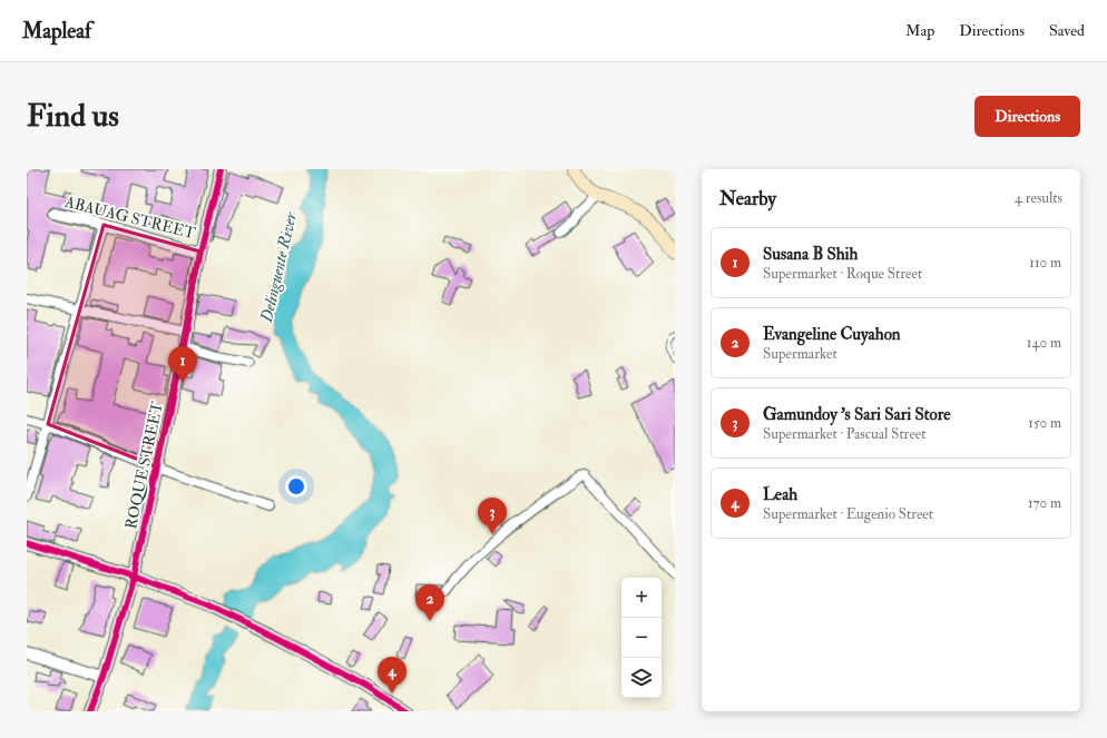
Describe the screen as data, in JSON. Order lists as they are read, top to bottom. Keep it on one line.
{"streets":{"street":["ABAUAG STREET","ROQUE STREET"]},"crossings":[["ABAUAG STREET","ROQUE STREET"]],"water":["Delinguente River"],"page":{"header":"Mapleaf","nav":["Map","Directions","Saved"],"buttons":"Directions","title":"Find us","heading":["Nearby","4 results"],"list":[{"mark":"1","name":"Susana B Shih","note":"Supermarket · Roque Street","value":"110 m"},{"mark":"2","name":"Evangeline Cuyahon","note":"Supermarket","value":"140 m"},{"mark":"3","name":"Gamundoy 's Sari Sari Store","note":"Supermarket · Pascual Street","value":"150 m"},{"mark":"4","name":"Leah","note":"Supermarket · Eugenio Street","value":"170 m"}],"pins":["1","3","2","4"],"map_buttons":["+","−"]}}
